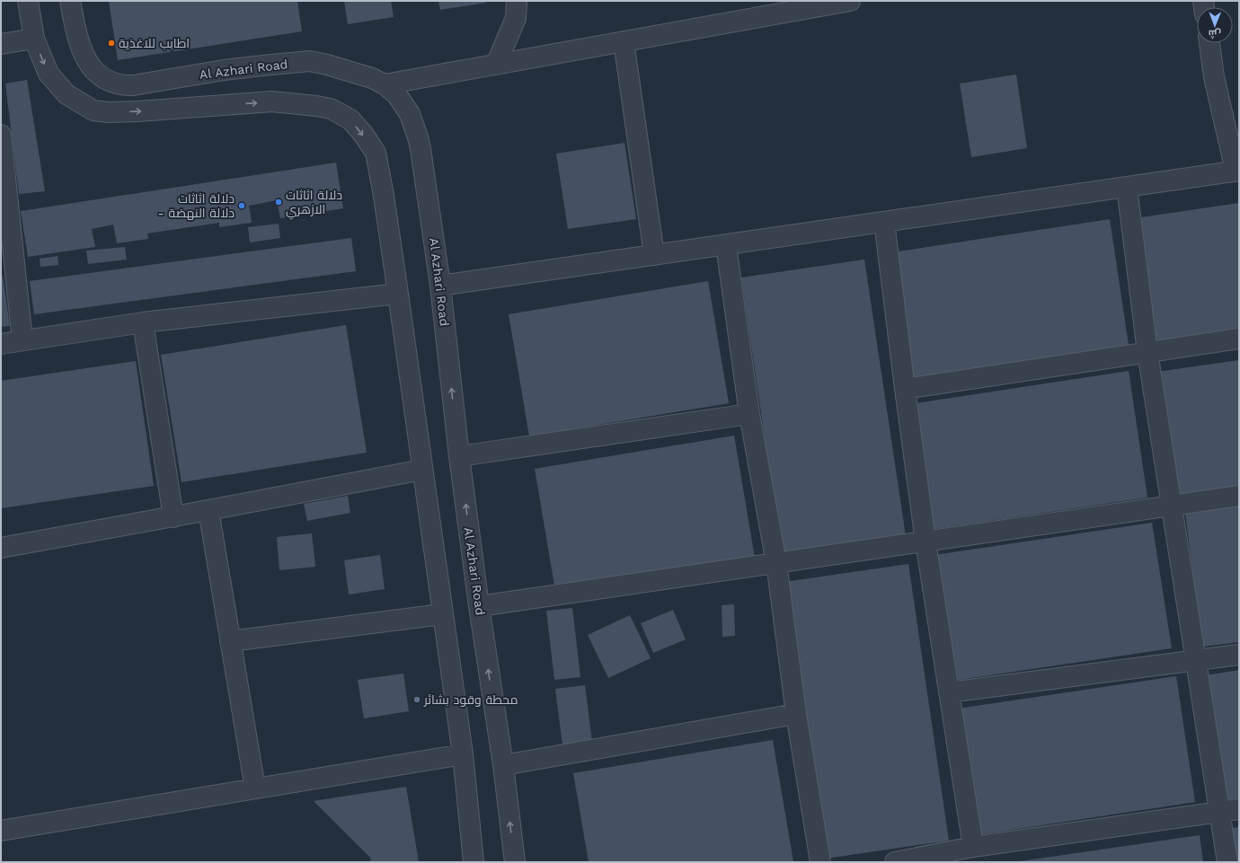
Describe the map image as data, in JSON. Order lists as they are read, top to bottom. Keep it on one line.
{"streets":{"street":["Al Azhari Road"]},"places":["اطابب للاغذية","دلالة اثاثات الازهري","دلالة اثاثات - دلالة النهضة","محطة وقود بشائر"],"north":"bottom"}
